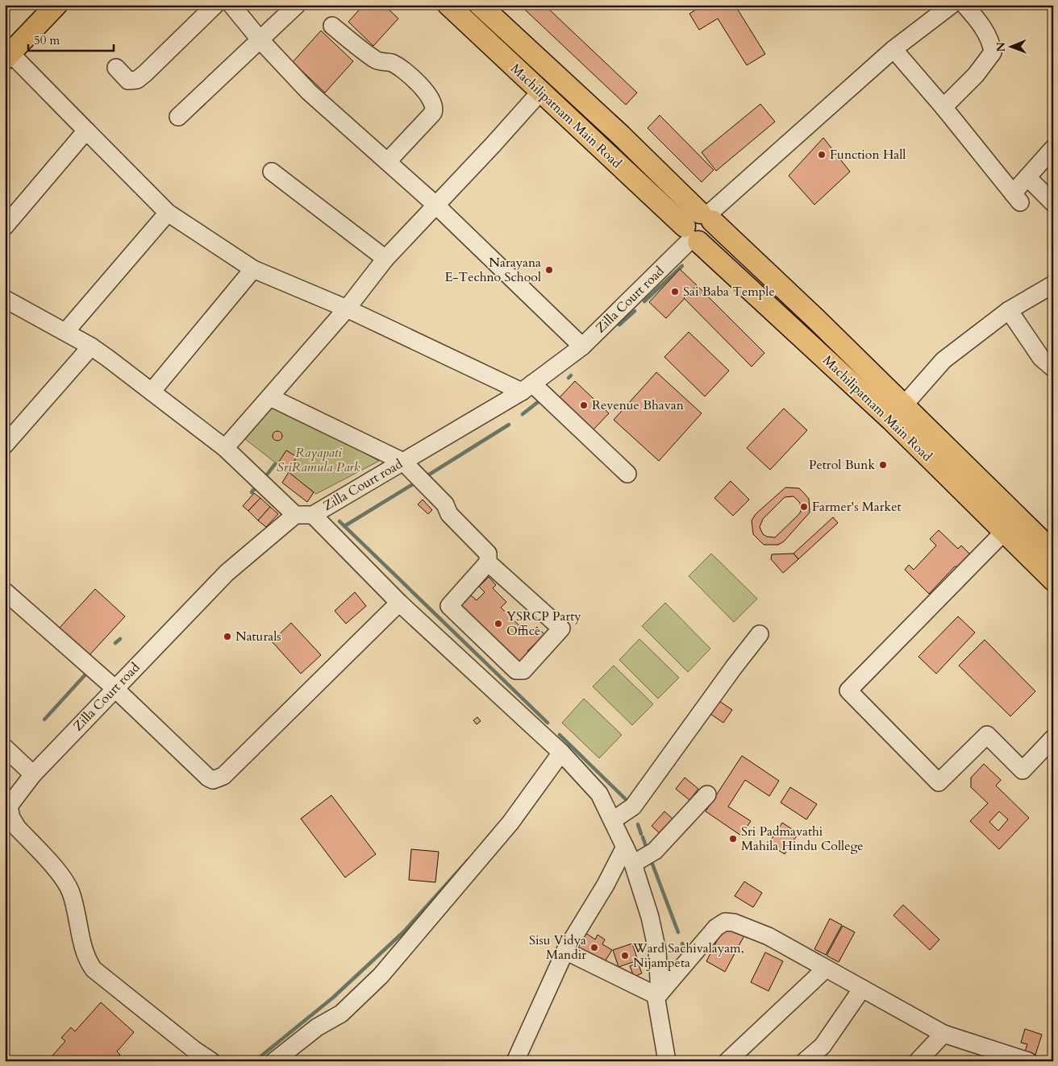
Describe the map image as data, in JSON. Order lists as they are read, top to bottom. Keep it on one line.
{"streets":{"main road":["Machilipatnam Main Road"],"street":["Zilla Court road"]},"crossings":[["Machilipatnam Main Road","Zilla Court road"]],"parks":["Rayapati SriRamula Park"],"places":["Function Hall","Narayana E-Techno School","Sai Baba Temple","Revenue Bhavan","Petrol Bunk","Farmer's Market","YSRCP Party Office","Naturals","Sri Padmavathi Mahila Hindu College","Sisu Vidya Mandir","Ward Sachivalayam, Nijampeta"],"scale_bar":"50 m","north":"left"}
